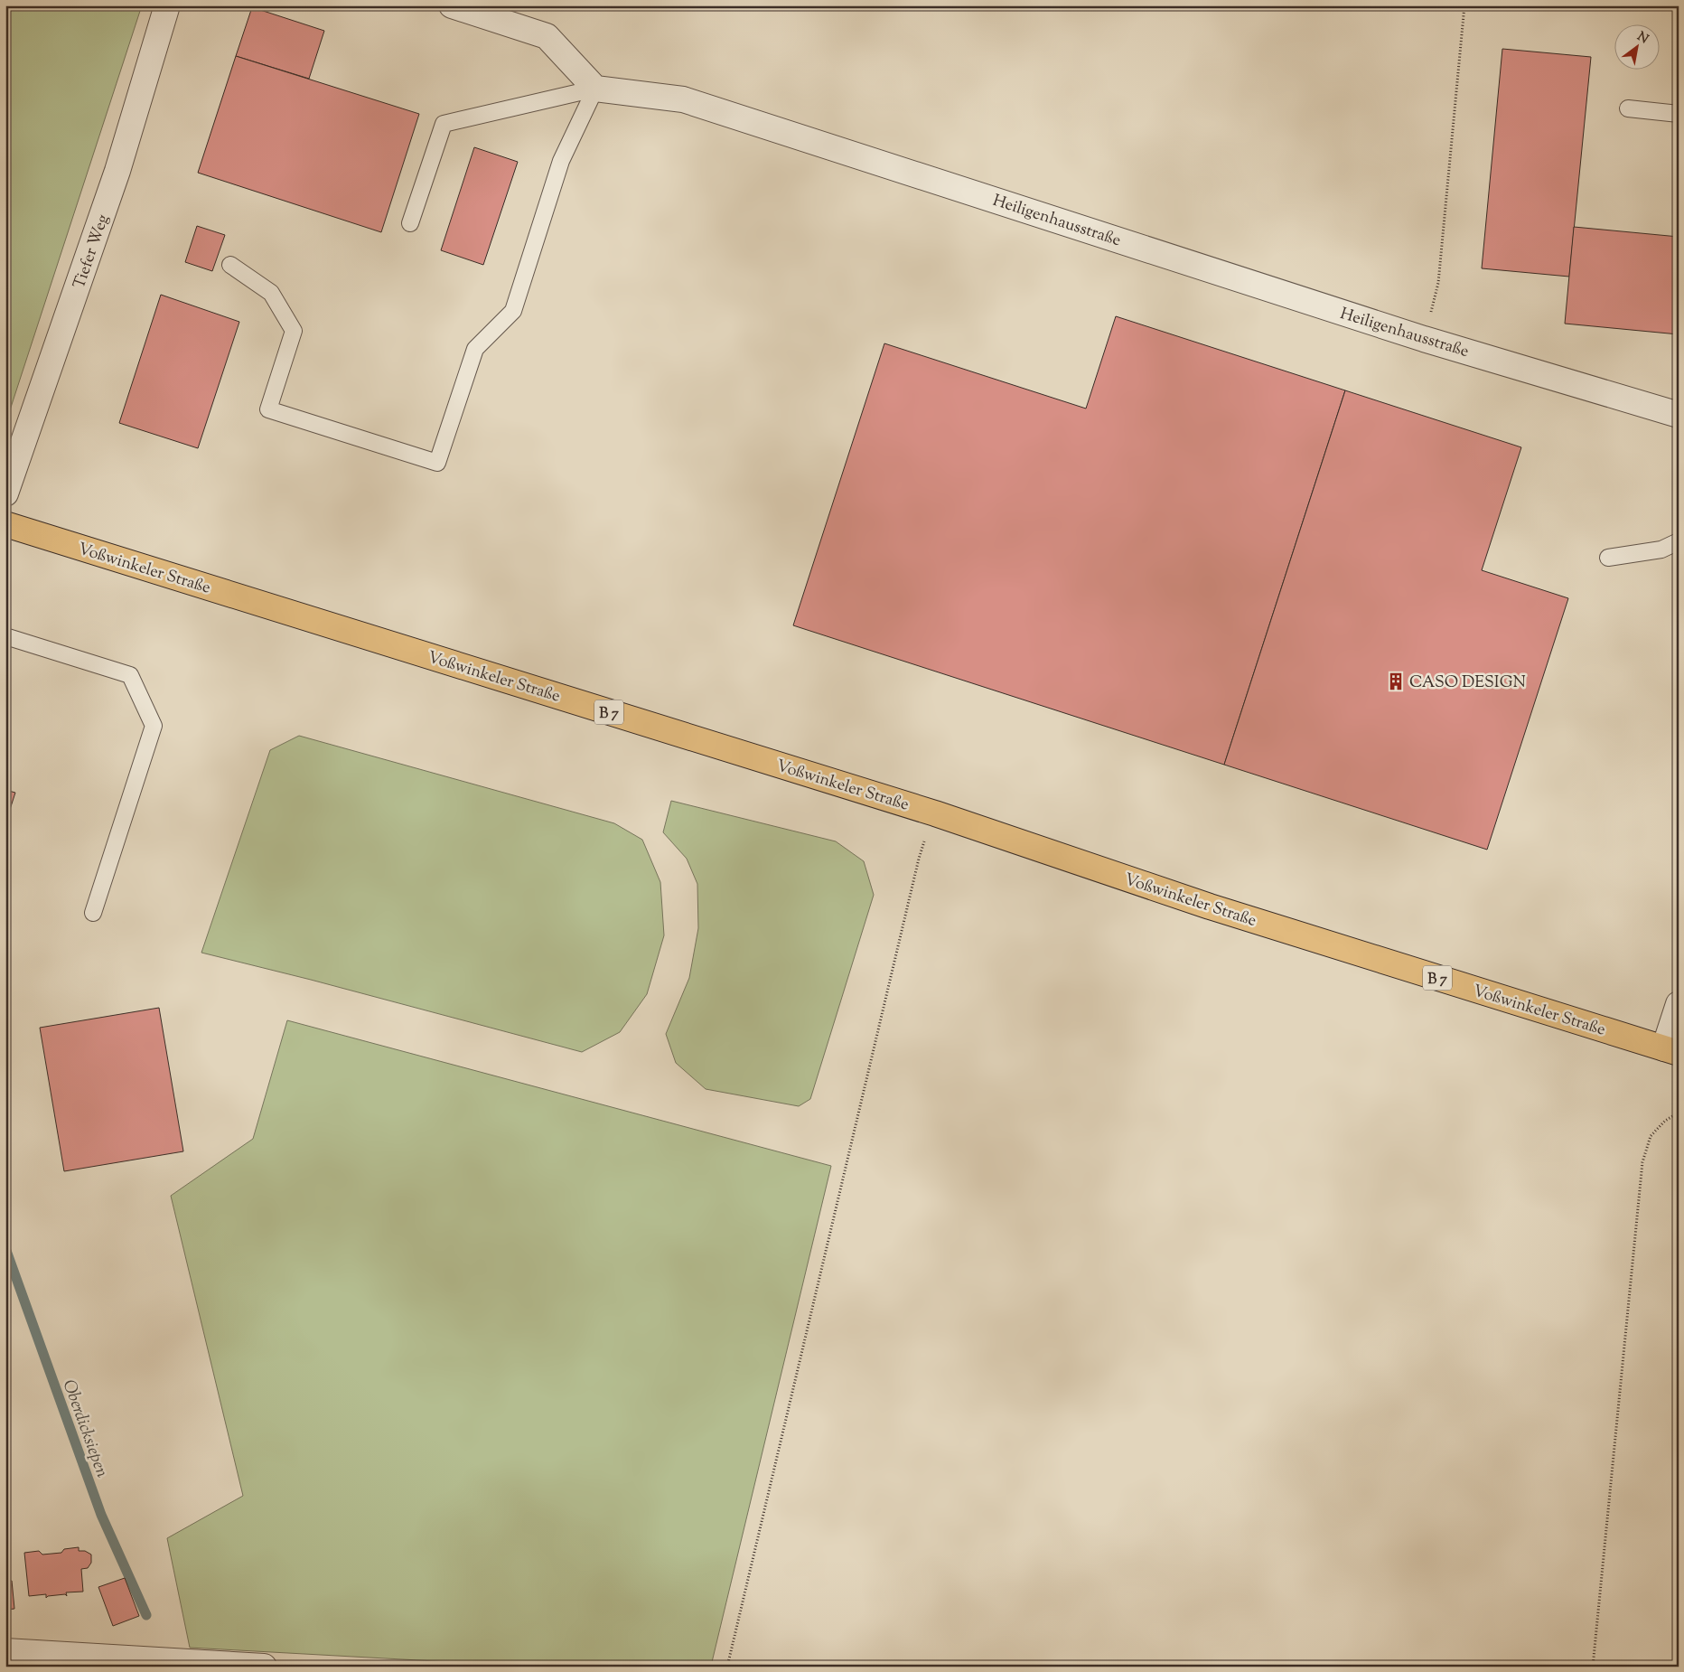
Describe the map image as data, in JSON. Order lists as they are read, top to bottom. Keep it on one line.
{"streets":{"main road":["Voßwinkeler Straße","B 7"],"street":["Heiligenhausstraße","Tiefer Weg"]},"water":["Oberdicksiepen"],"places":{"building":["CASO DESIGN"]},"north":"top right"}
